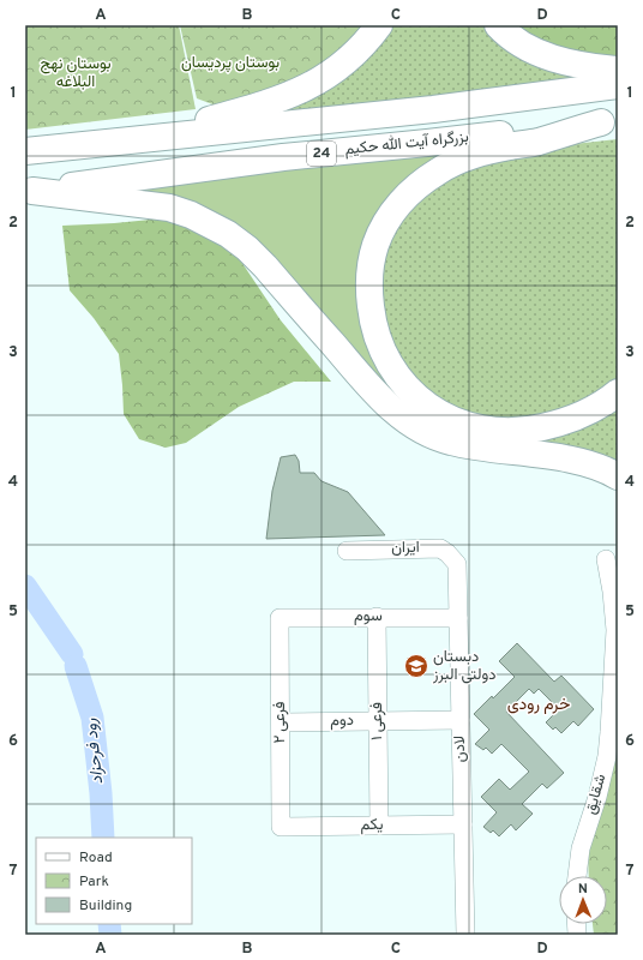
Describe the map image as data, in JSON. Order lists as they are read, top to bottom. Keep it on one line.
{"streets":{"highway":["بزرگراه آیت الله حکیم","24"],"street":["ایران","سوم","دوم","فرعی ۱","فرعی ۲","لادن","شقایق","یکم"]},"crossings":[["ایران","لادن"],["سوم","فرعی ۱"],["سوم","فرعی ۲"],["سوم","لادن"],["دوم","فرعی ۱"],["دوم","فرعی ۲"],["دوم","لادن"],["فرعی ۱","یکم"],["فرعی ۲","یکم"],["لادن","یکم"]],"districts":["خرم رودی"],"water":["رود فرحزاد"],"parks":["بوستان پردیسان","بوستان نهج البلاغه"],"places":{"school or university":["دبستان دولتی البرز"]},"legend":["Road","Park","Building"],"north":"top","grid":{"columns":["A","B","C","D"],"rows":["1","2","3","4","5","6","7"]}}
